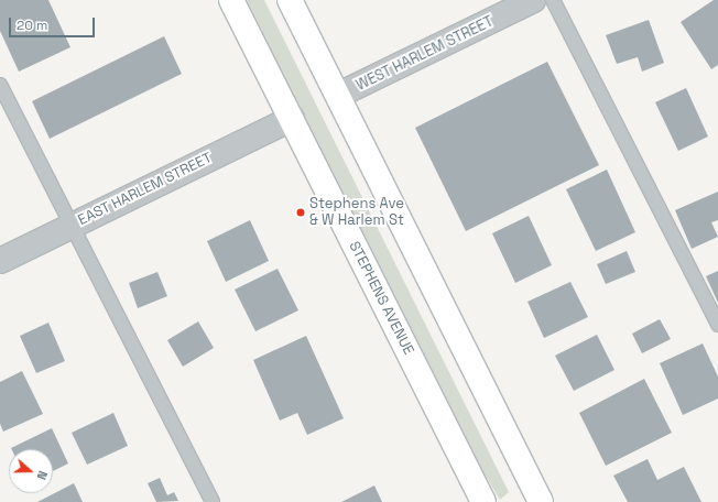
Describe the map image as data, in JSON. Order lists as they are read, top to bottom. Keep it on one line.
{"streets":{"main road":["STEPHENS AVENUE"],"street":["WEST HARLEM STREET","EAST HARLEM STREET"]},"crossings":[["EAST HARLEM STREET","STEPHENS AVENUE"]],"places":["Stephens Ave & W Harlem St"],"scale_bar":"20 m","north":"right"}
